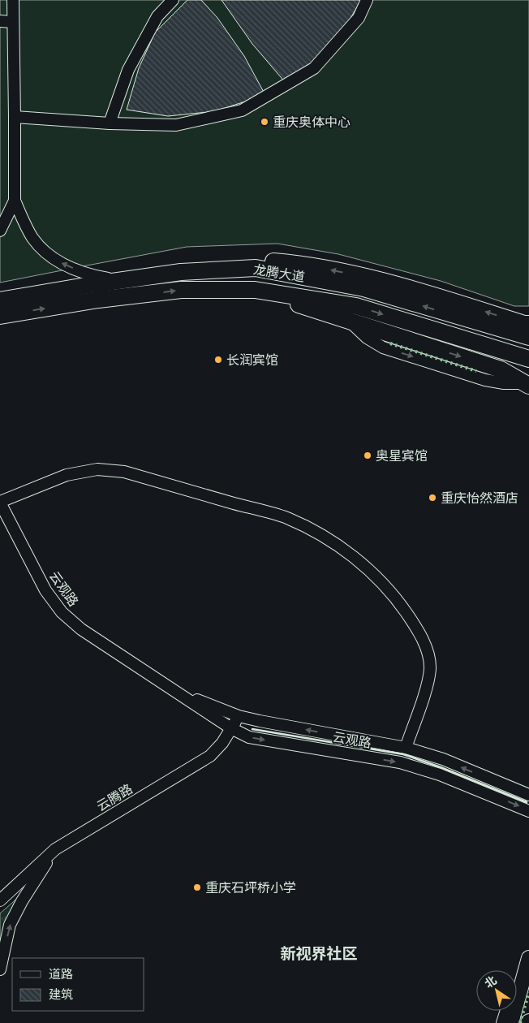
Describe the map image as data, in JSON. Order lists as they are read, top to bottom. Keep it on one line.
{"streets":{"highway":["龙腾大道"],"street":["云观路","云腾路"]},"crossings":[["云观路","云腾路"]],"districts":["新视界社区"],"places":["重庆奥体中心","长润宾馆","奥星宾馆","重庆怡然酒店","重庆石坪桥小学"],"legend":["道路","建筑"],"north":"top left"}
